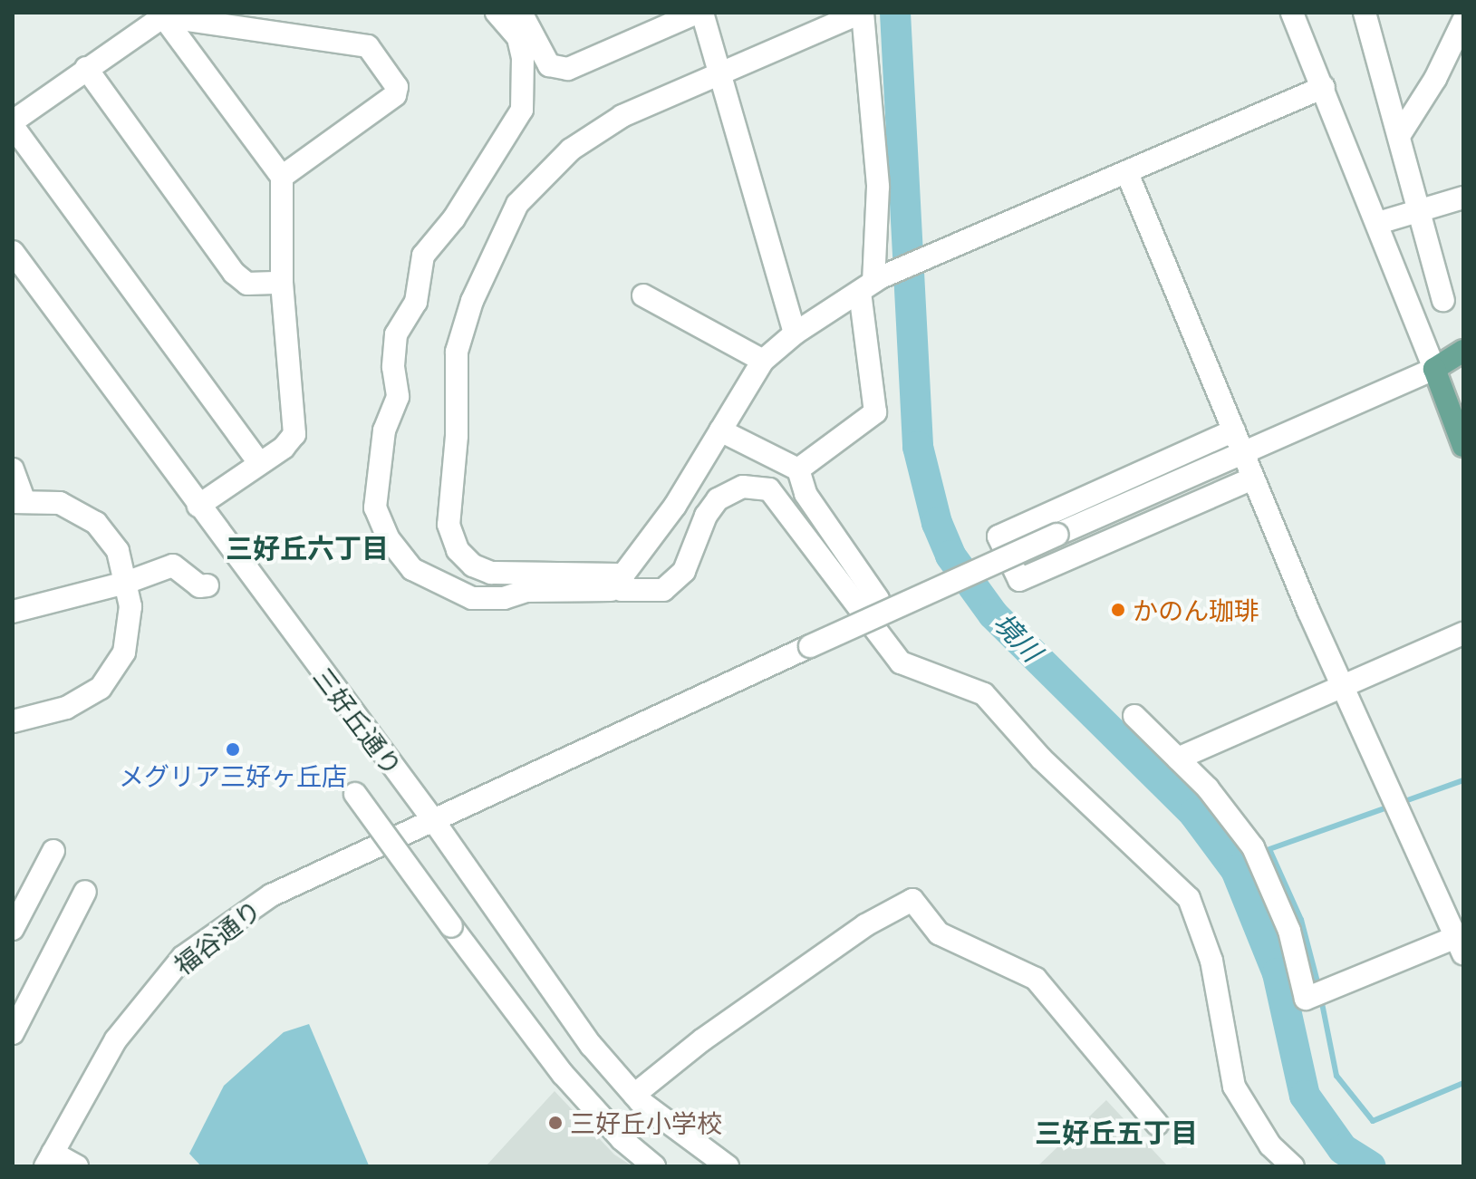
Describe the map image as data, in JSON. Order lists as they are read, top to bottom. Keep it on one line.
{"streets":{"street":["三好丘通り","福谷通り"]},"crossings":[["三好丘通り","福谷通り"]],"districts":["三好丘六丁目","三好丘五丁目"],"water":["境川"],"places":["かのん珈琲","メグリア三好ヶ丘店","三好丘小学校"]}
